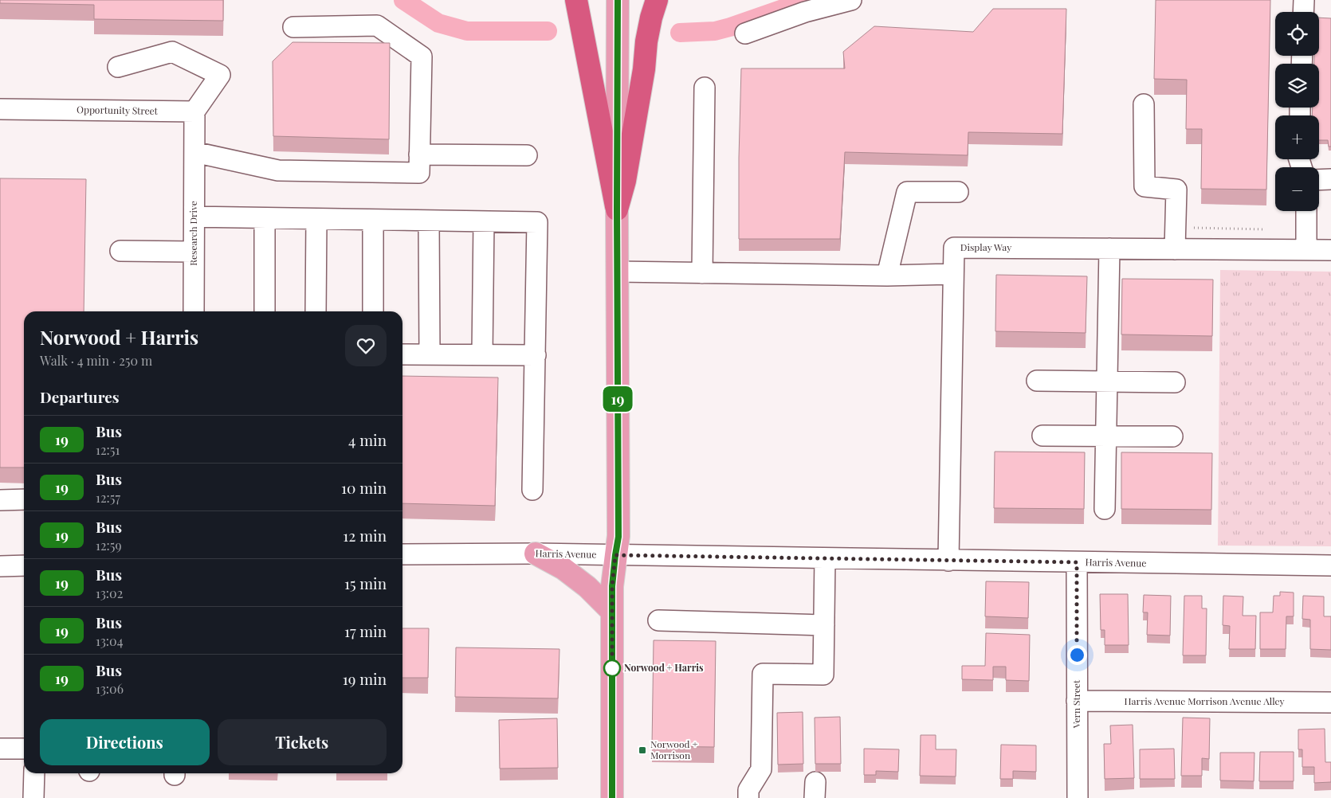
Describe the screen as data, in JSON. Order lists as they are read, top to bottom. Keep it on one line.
{"streets":{"street":["Opportunity Street","Research Drive","Display Way","Harris Avenue","Harris Avenue Morrison Avenue Alley","Vern Street"]},"crossings":[["Display Way","Harris Avenue"],["Harris Avenue","Vern Street"],["Harris Avenue Morrison Avenue Alley","Vern Street"]],"places":{"other":["Norwood + Harris"],"transit":["Norwood + Morrison"]},"lines":["bus line 19"],"page":{"on_map":"19","map_buttons":["+","−"],"heading":[["Norwood + Harris","Walk · 4 min · 250 m"],"Departures"],"list":[{"mark":"19","name":"Bus","note":"12:51","value":"4 min"},{"mark":"19","name":"Bus","note":"12:57","value":"10 min"},{"mark":"19","name":"Bus","note":"12:59","value":"12 min"},{"mark":"19","name":"Bus","note":"13:02","value":"15 min"},{"mark":"19","name":"Bus","note":"13:04","value":"17 min"},{"mark":"19","name":"Bus","note":"13:06","value":"19 min"}],"buttons":["Directions","Tickets"]}}
